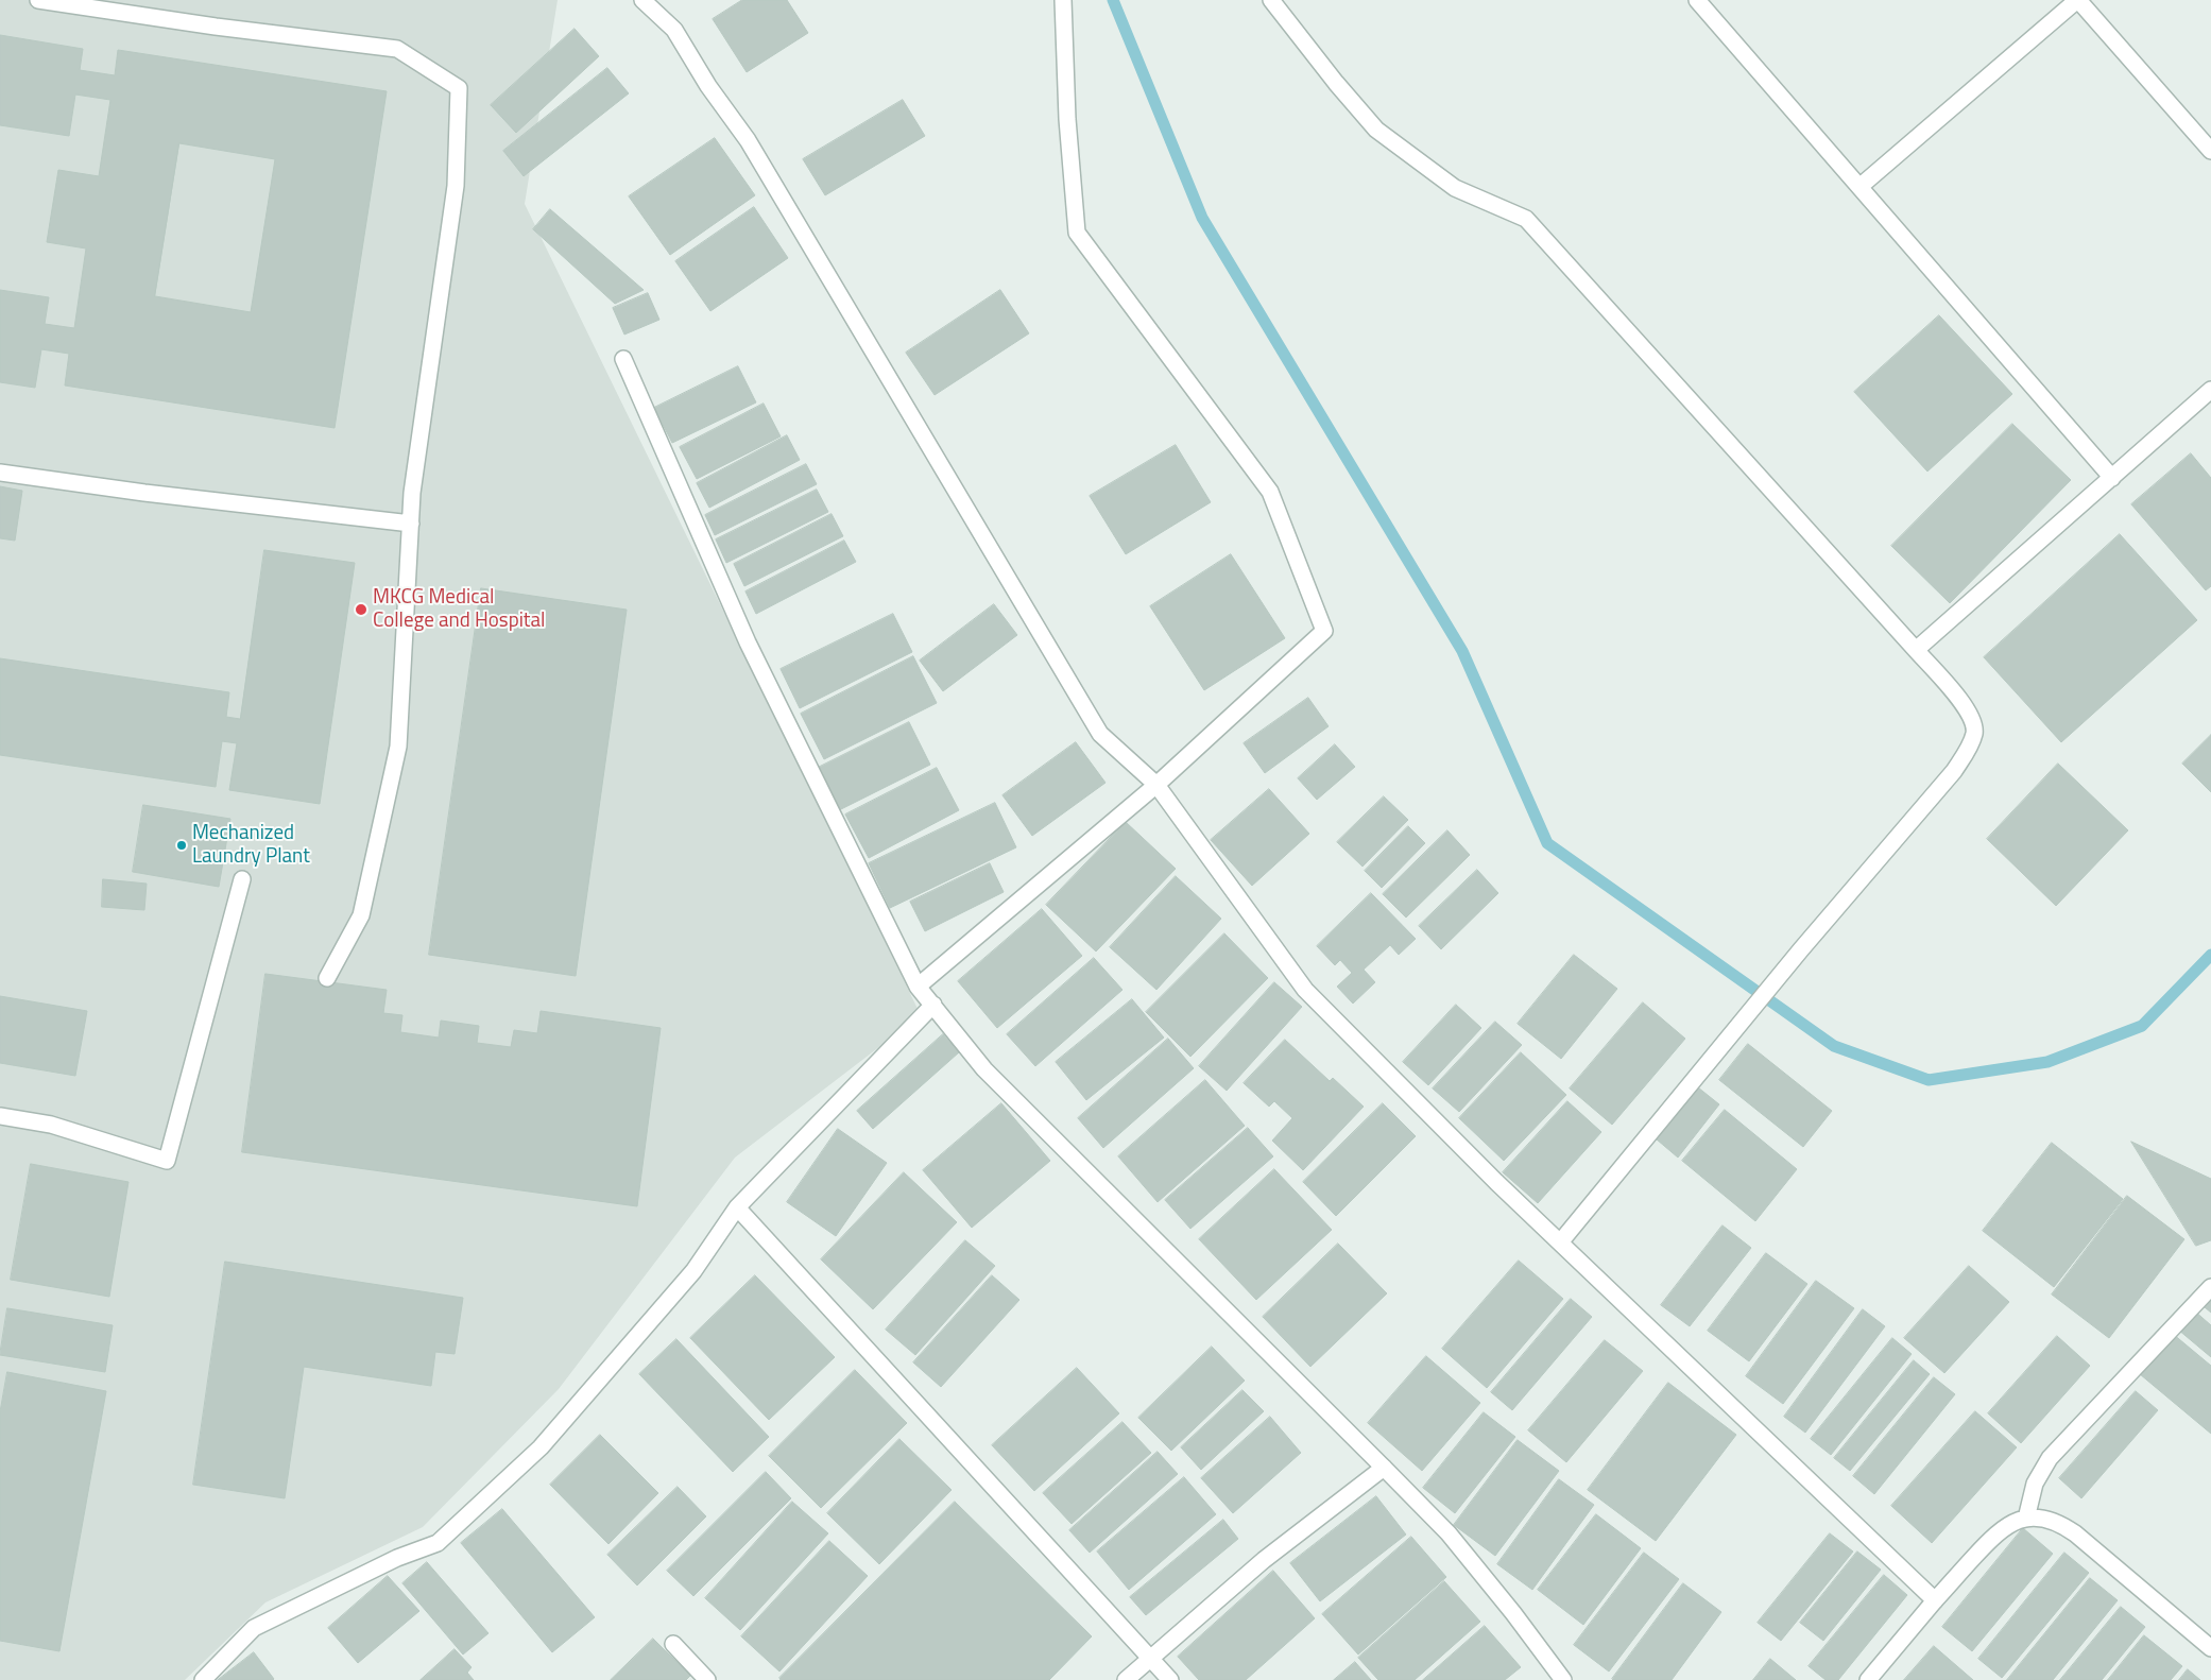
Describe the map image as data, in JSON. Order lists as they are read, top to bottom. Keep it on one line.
{"places":["MKCG Medical College and Hospital","Mechanized Laundry Plant"]}
